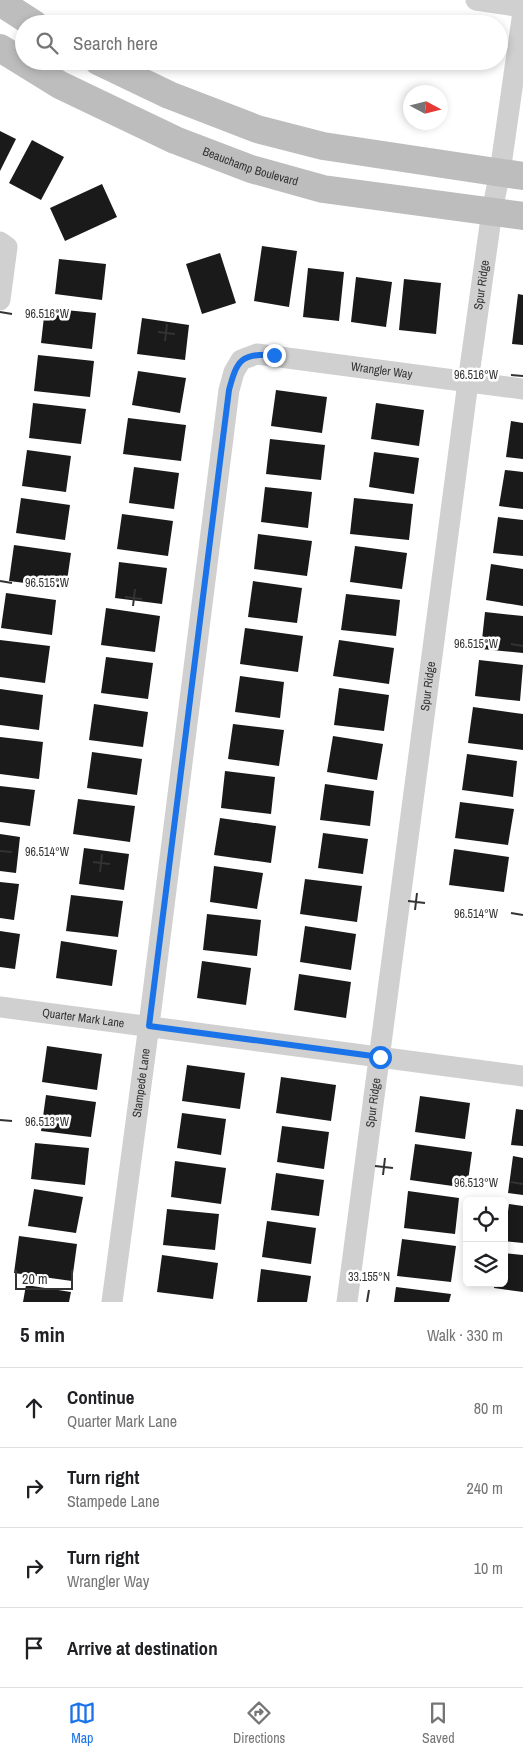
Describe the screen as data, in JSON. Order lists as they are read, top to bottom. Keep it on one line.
{"streets":{"street":["Beauchamp Boulevard","Spur Ridge","Wrangler Way","Quarter Mark Lane","Stampede Lane"]},"crossings":[["Beauchamp Boulevard","Spur Ridge"],["Spur Ridge","Wrangler Way"],["Spur Ridge","Quarter Mark Lane"],["Wrangler Way","Stampede Lane"],["Quarter Mark Lane","Stampede Lane"]],"scale_bar":"20 m","north":"right","page":{"search":"Search here","scale":"20 m","heading":["5 min","Walk · 330 m"],"list":[["Continue","Quarter Mark Lane","80 m"],["Turn right","Stampede Lane","240 m"],["Turn right","Wrangler Way","10 m"],"Arrive at destination"],"nav":["Map","Directions","Saved"]},"coordinates":["96.516°W","96.515°W","96.514°W","96.513°W","33.155°N"]}
